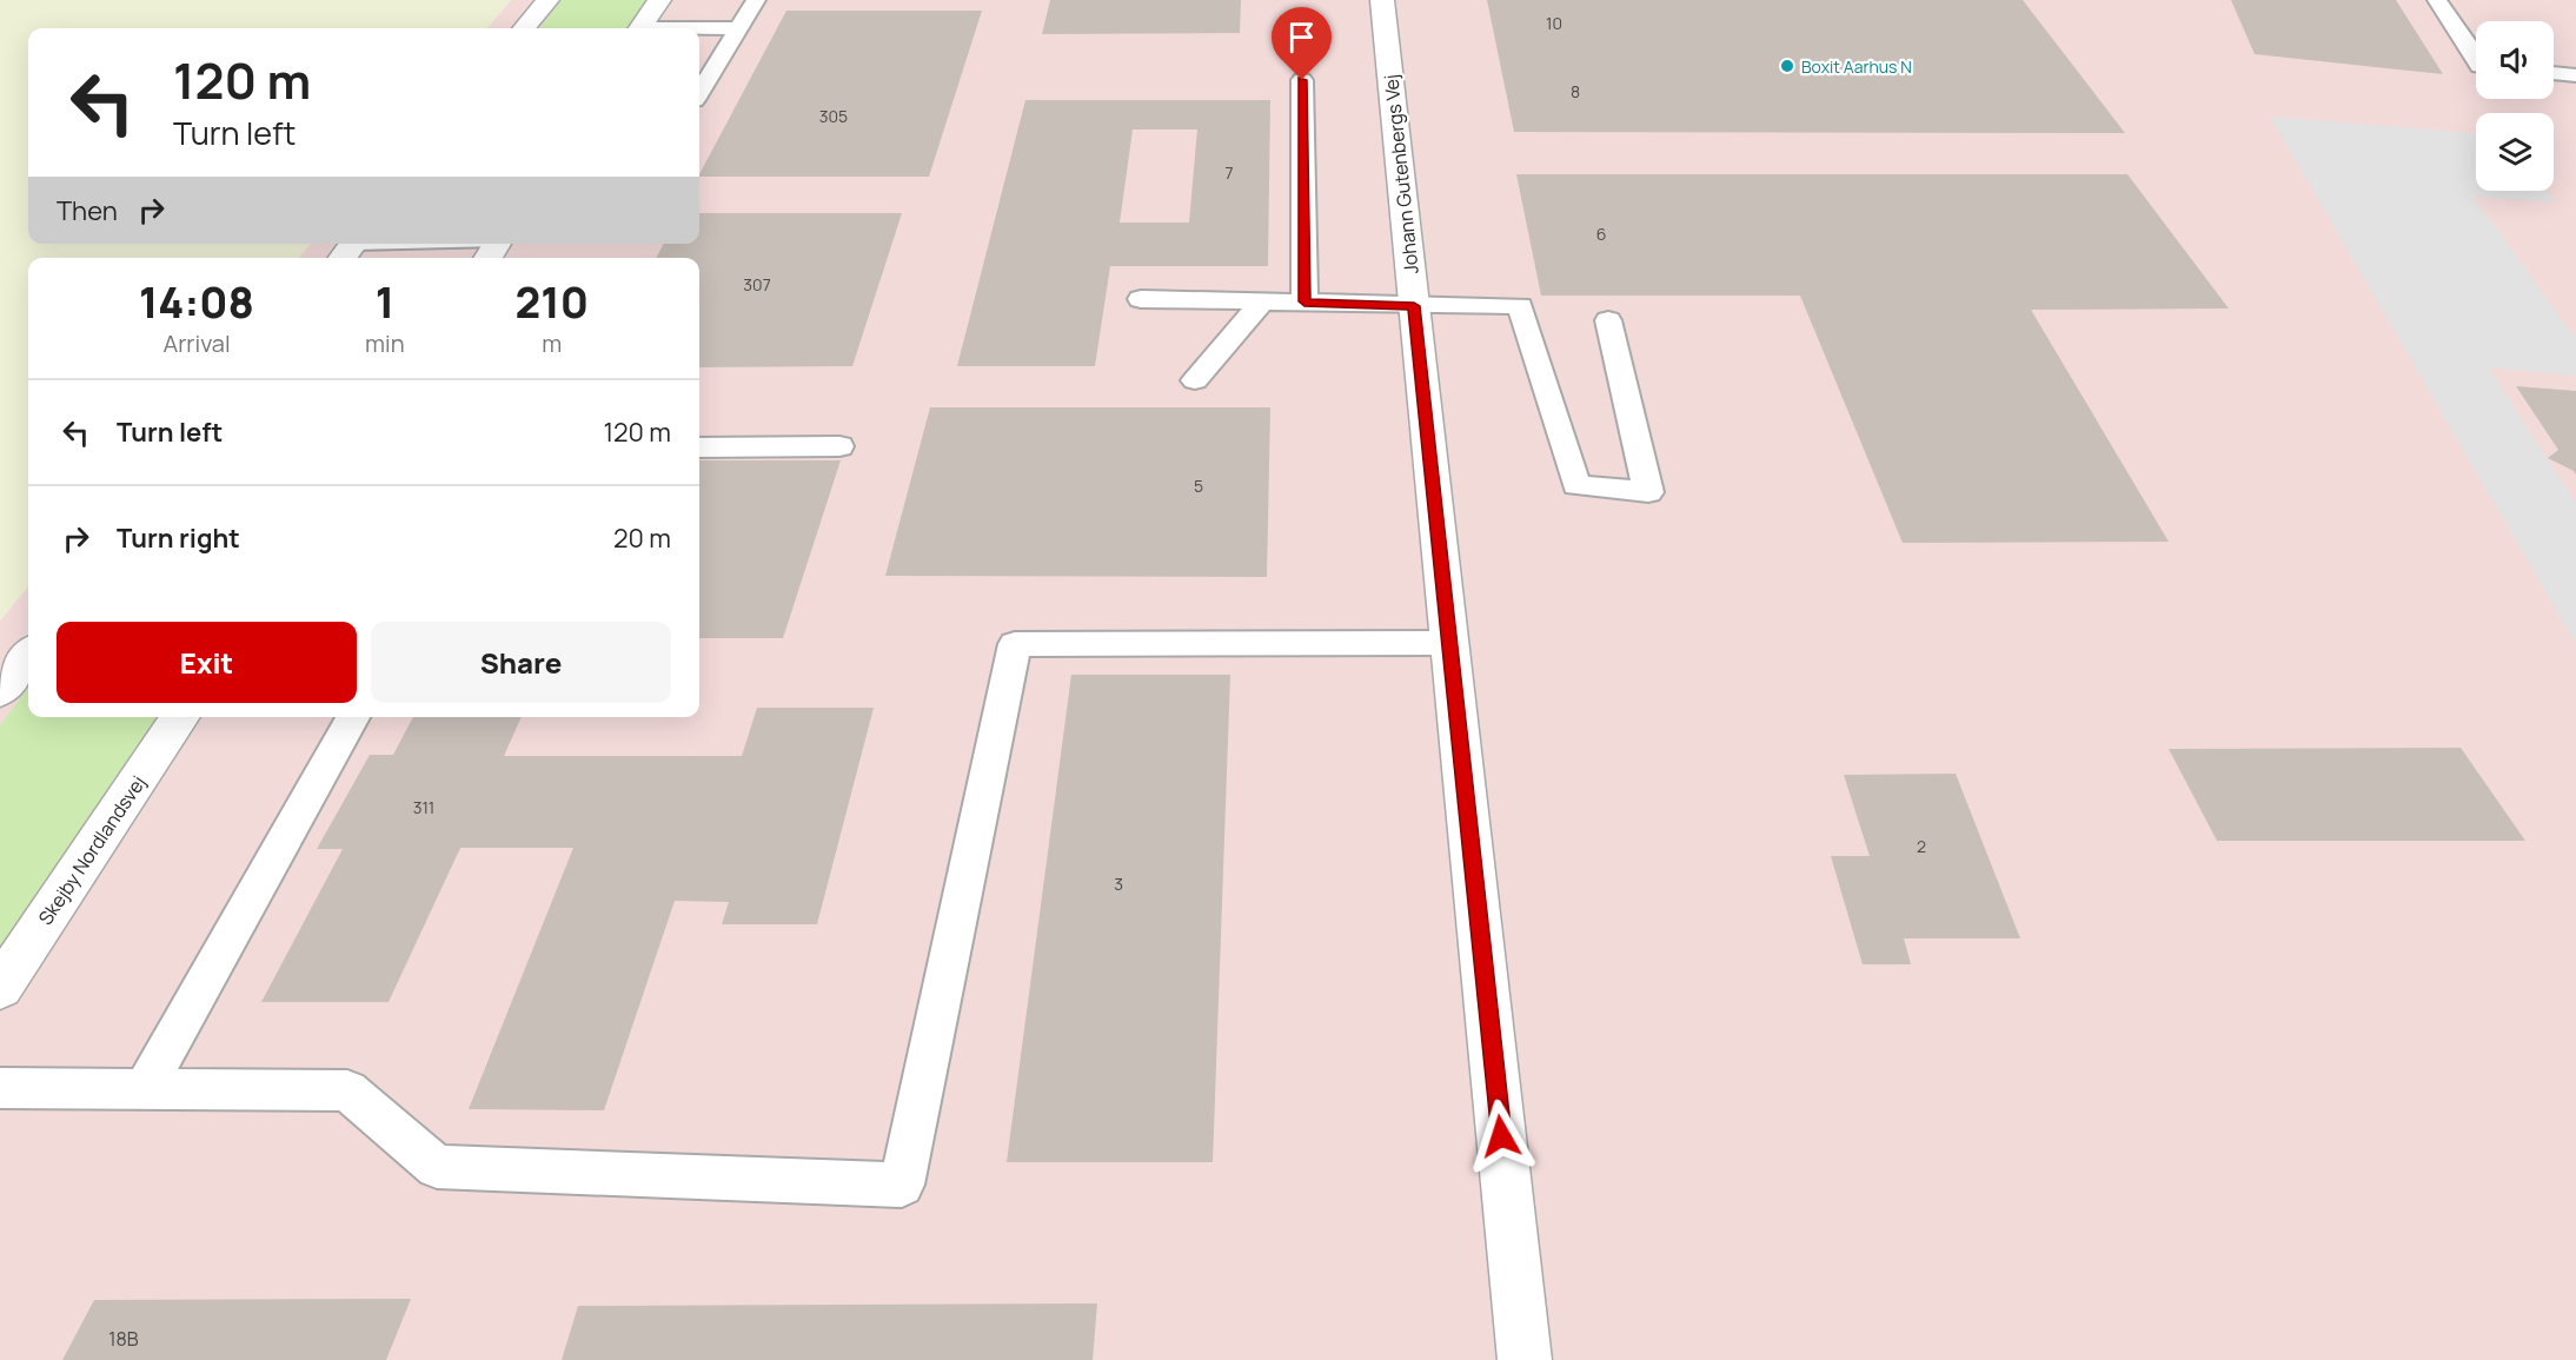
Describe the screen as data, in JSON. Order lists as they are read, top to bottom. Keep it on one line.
{"streets":{"street":["Johann Gutenbergs Vej","Skejby Nordlandsvej"]},"places":["Boxit Aarhus N"],"house_numbers":["10","8","305","7","6","307","5","311","2","3","18B"],"page":{"turn":["120 m","Turn left"],"then":"Then","eta":["14:08","Arrival","1","min","210","m"],"list":[{"name":"Turn left","value":"120 m"},{"name":"Turn right","value":"20 m"}],"buttons":["Exit","Share"]}}
